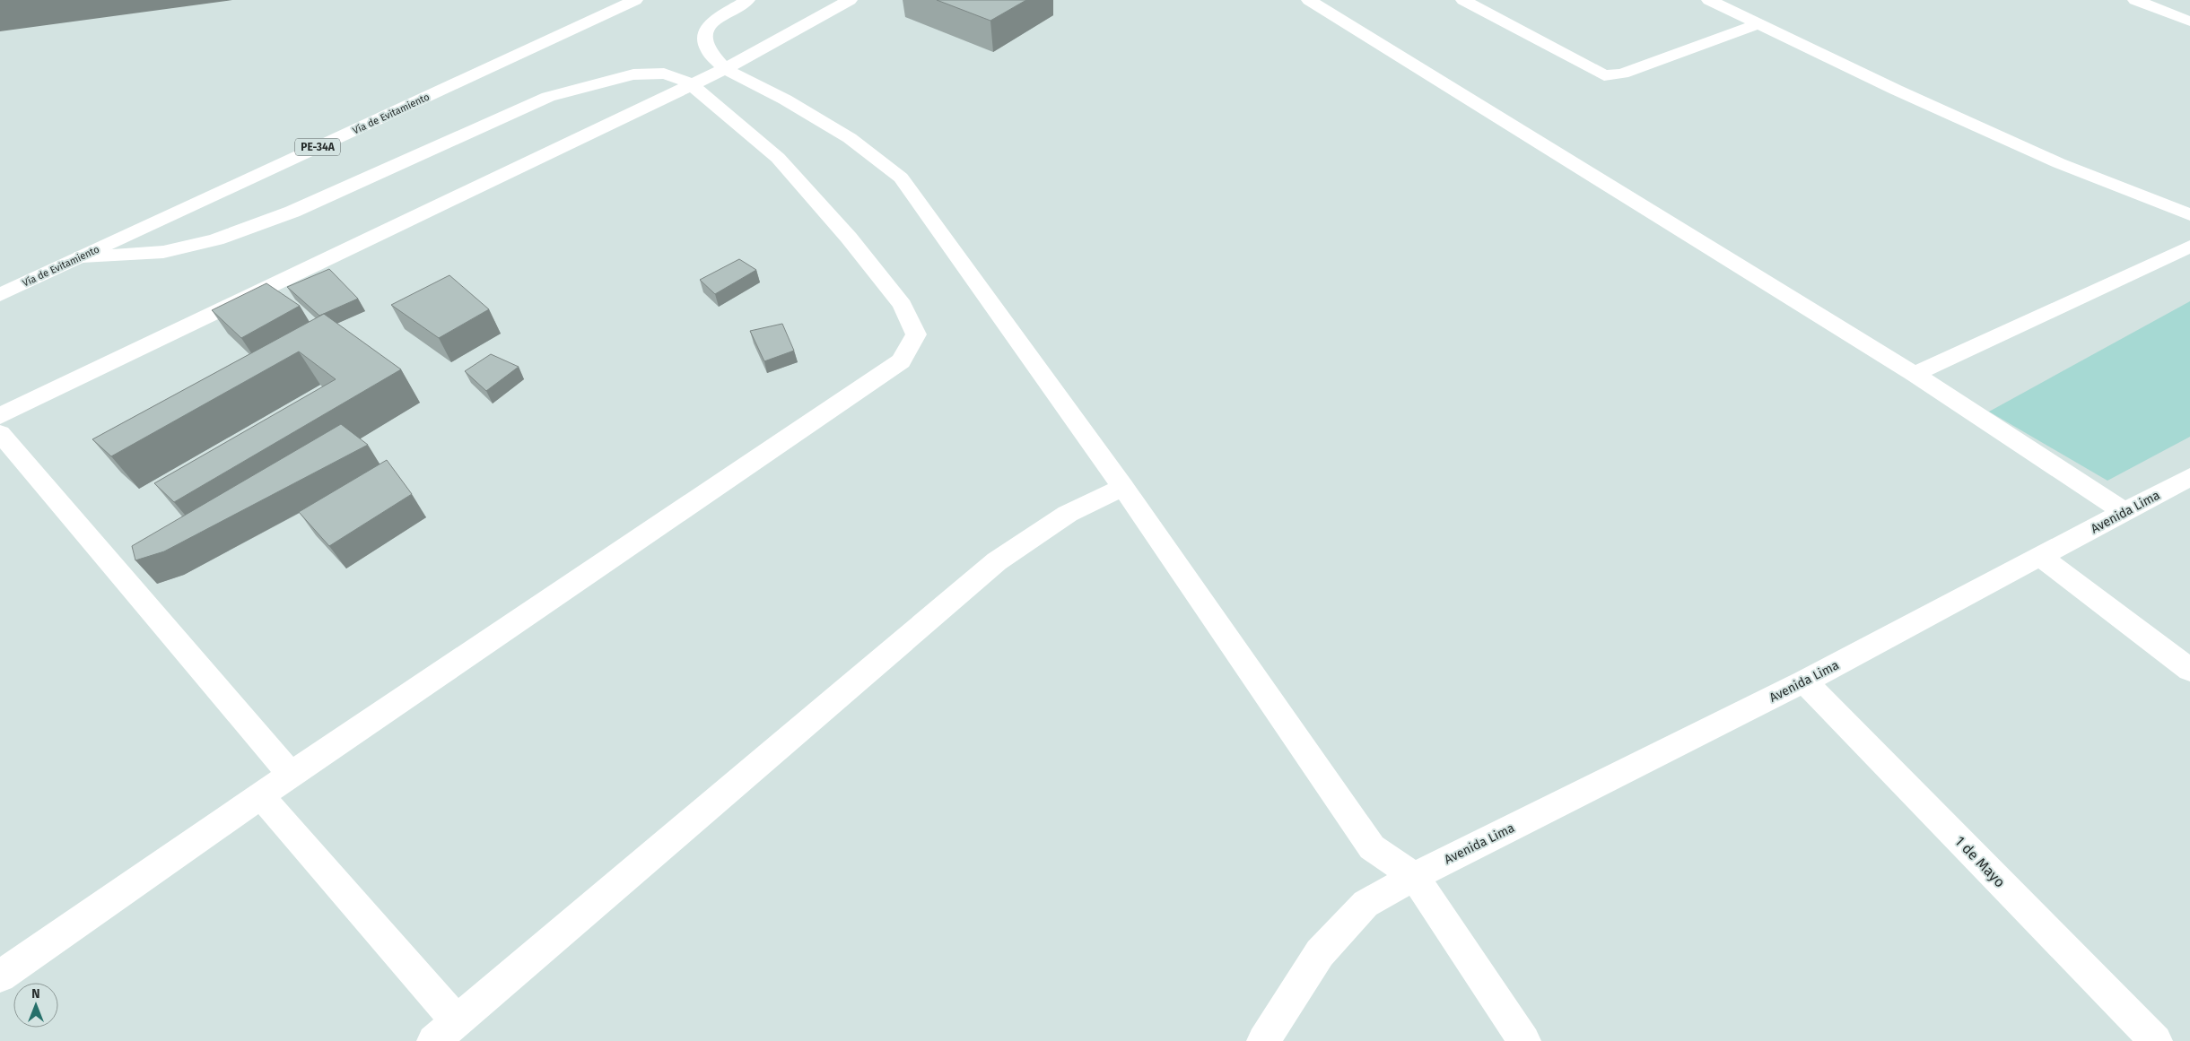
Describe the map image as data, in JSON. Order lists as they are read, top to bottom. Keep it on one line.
{"streets":{"main road":["Vía de Evitamiento","PE-34A","Avenida Lima","1 de Mayo"]},"crossings":[["Avenida Lima","1 de Mayo"]],"north":"top"}
